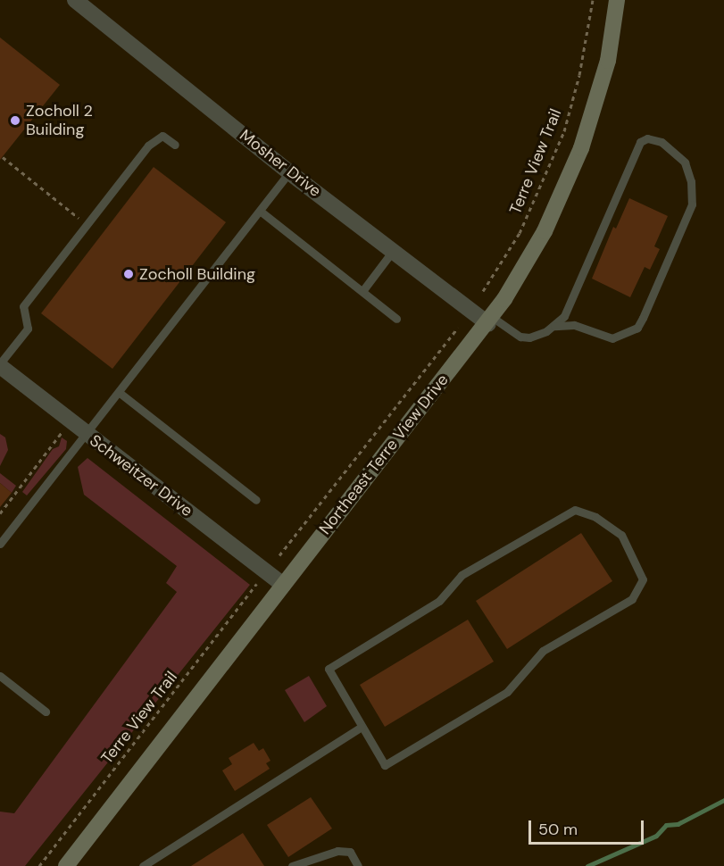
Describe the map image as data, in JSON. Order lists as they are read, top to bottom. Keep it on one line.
{"streets":{"main road":["Northeast Terre View Drive"],"street":["Mosher Drive","Schweitzer Drive"],"path":["Terre View Trail"]},"crossings":[["Mosher Drive","Northeast Terre View Drive"],["Northeast Terre View Drive","Schweitzer Drive"]],"places":["Zocholl 2 Building","Zocholl Building"],"scale_bar":"50 m"}
